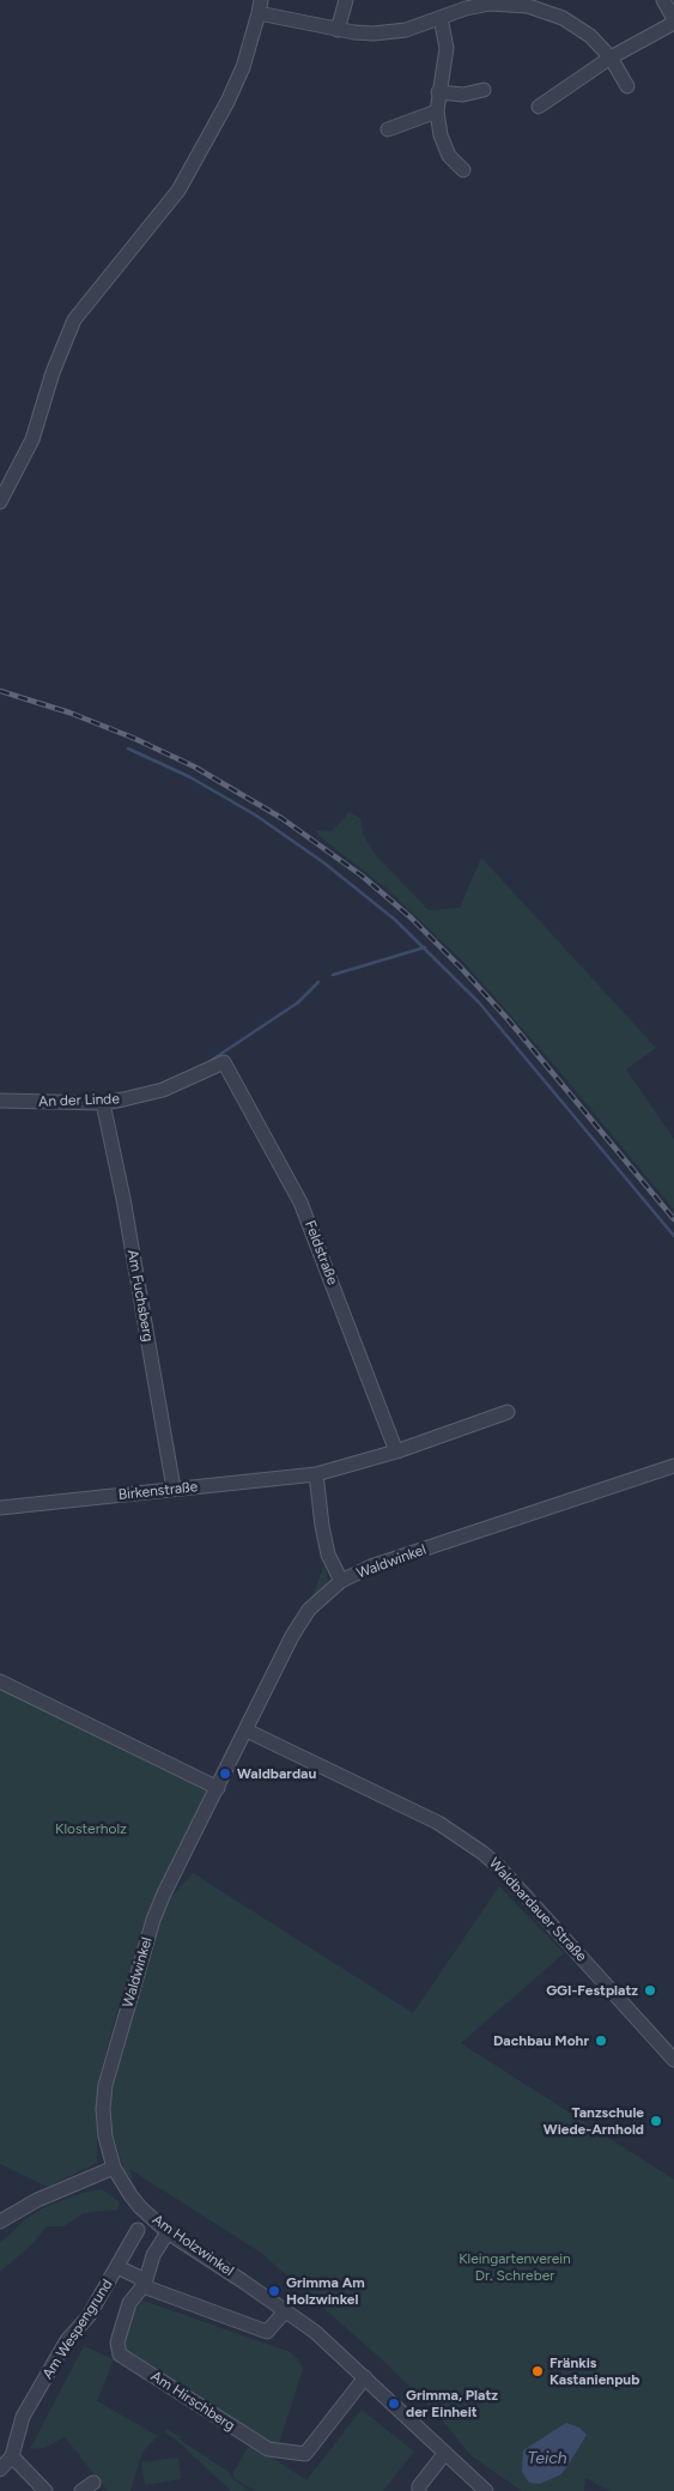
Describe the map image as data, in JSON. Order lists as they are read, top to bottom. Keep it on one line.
{"streets":{"street":["An der Linde","Feldstraße","Am Fuchsberg","Birkenstraße","Waldwinkel","Waldbardauer Straße","Am Holzwinkel","Am Wespengrund","Am Hirschberg"]},"crossings":[["An der Linde","Feldstraße"],["An der Linde","Am Fuchsberg"],["Feldstraße","Birkenstraße"],["Am Fuchsberg","Birkenstraße"],["Waldwinkel","Waldbardauer Straße"],["Waldwinkel","Am Holzwinkel"],["Am Holzwinkel","Am Hirschberg"],["Am Wespengrund","Am Hirschberg"]],"water":["Teich"],"parks":["Klosterholz","Kleingartenverein Dr. Schreber"],"places":["Waldbardau","GGI-Festplatz","Dachbau Mohr","Tanzschule Wiede-Arnhold","Grimma Am Holzwinkel","Fränkis Kastanienpub","Grimma, Platz der Einheit"]}
